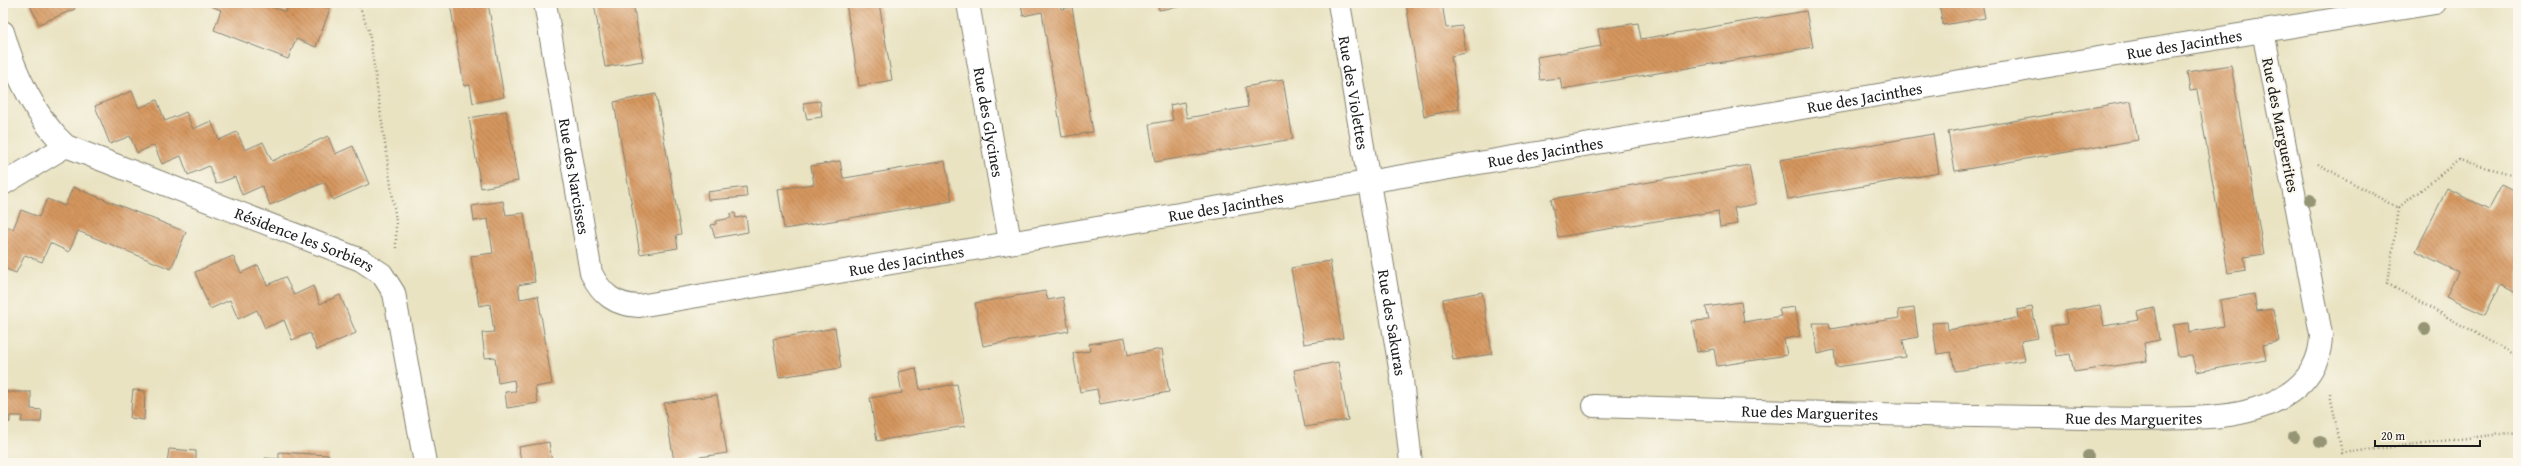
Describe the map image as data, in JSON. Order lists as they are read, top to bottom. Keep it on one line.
{"streets":{"street":["Rue des Jacinthes","Rue des Violettes","Rue des Glycines","Rue des Marguerites","Rue des Narcisses","Résidence les Sorbiers","Rue des Sakuras"]},"crossings":[["Rue des Jacinthes","Rue des Violettes"],["Rue des Jacinthes","Rue des Glycines"],["Rue des Jacinthes","Rue des Marguerites"],["Rue des Jacinthes","Rue des Narcisses"],["Rue des Jacinthes","Rue des Sakuras"],["Rue des Violettes","Rue des Sakuras"]],"scale_bar":"20 m"}
